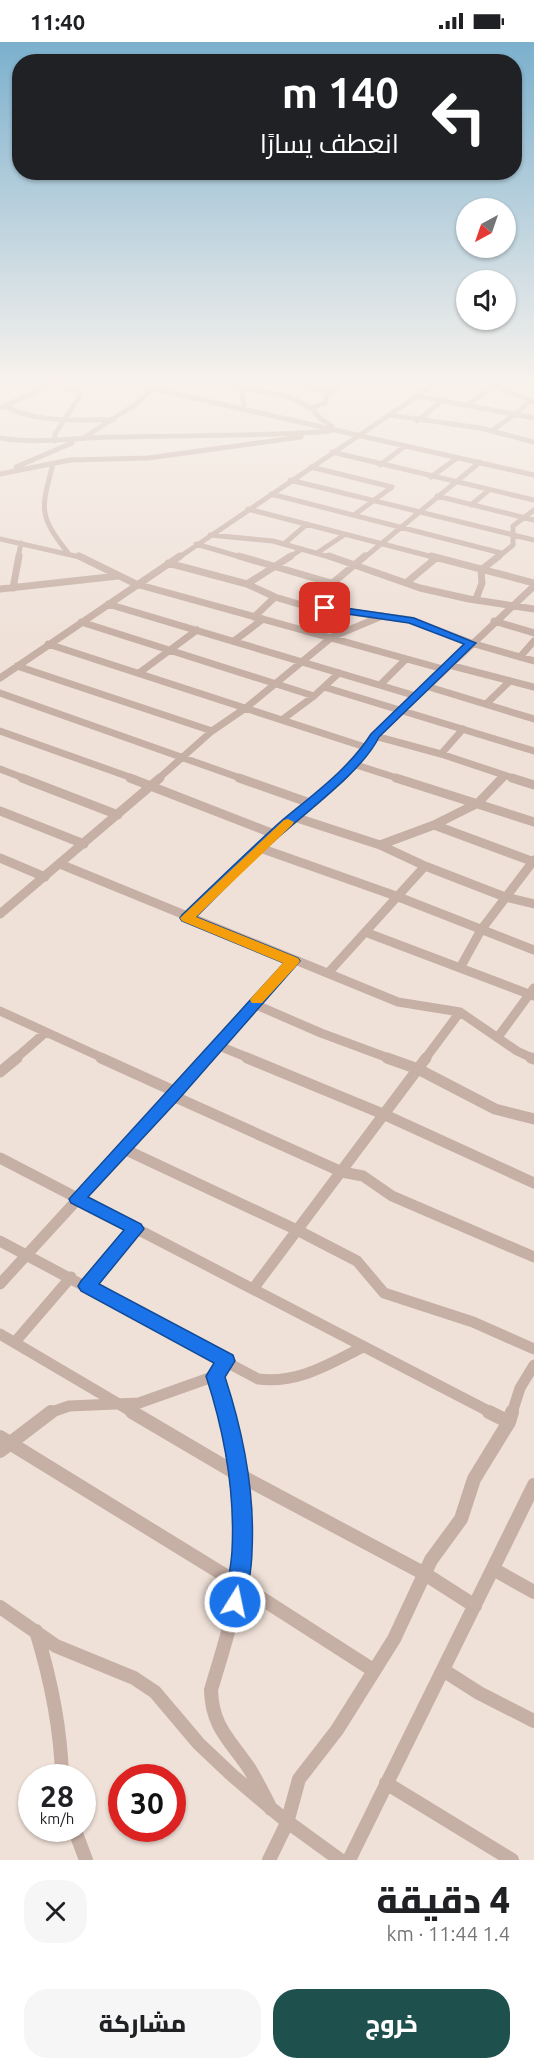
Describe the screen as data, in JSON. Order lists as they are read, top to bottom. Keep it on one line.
{"north":"bottom left","page":{"status":"11:40","turn":["140 m","انعطف يسارًا"],"speed":"28 km/h","limit":"30","heading":["4 دقيقة","1.4 km · 11:44"],"buttons":["خروج","مشاركة"]}}
